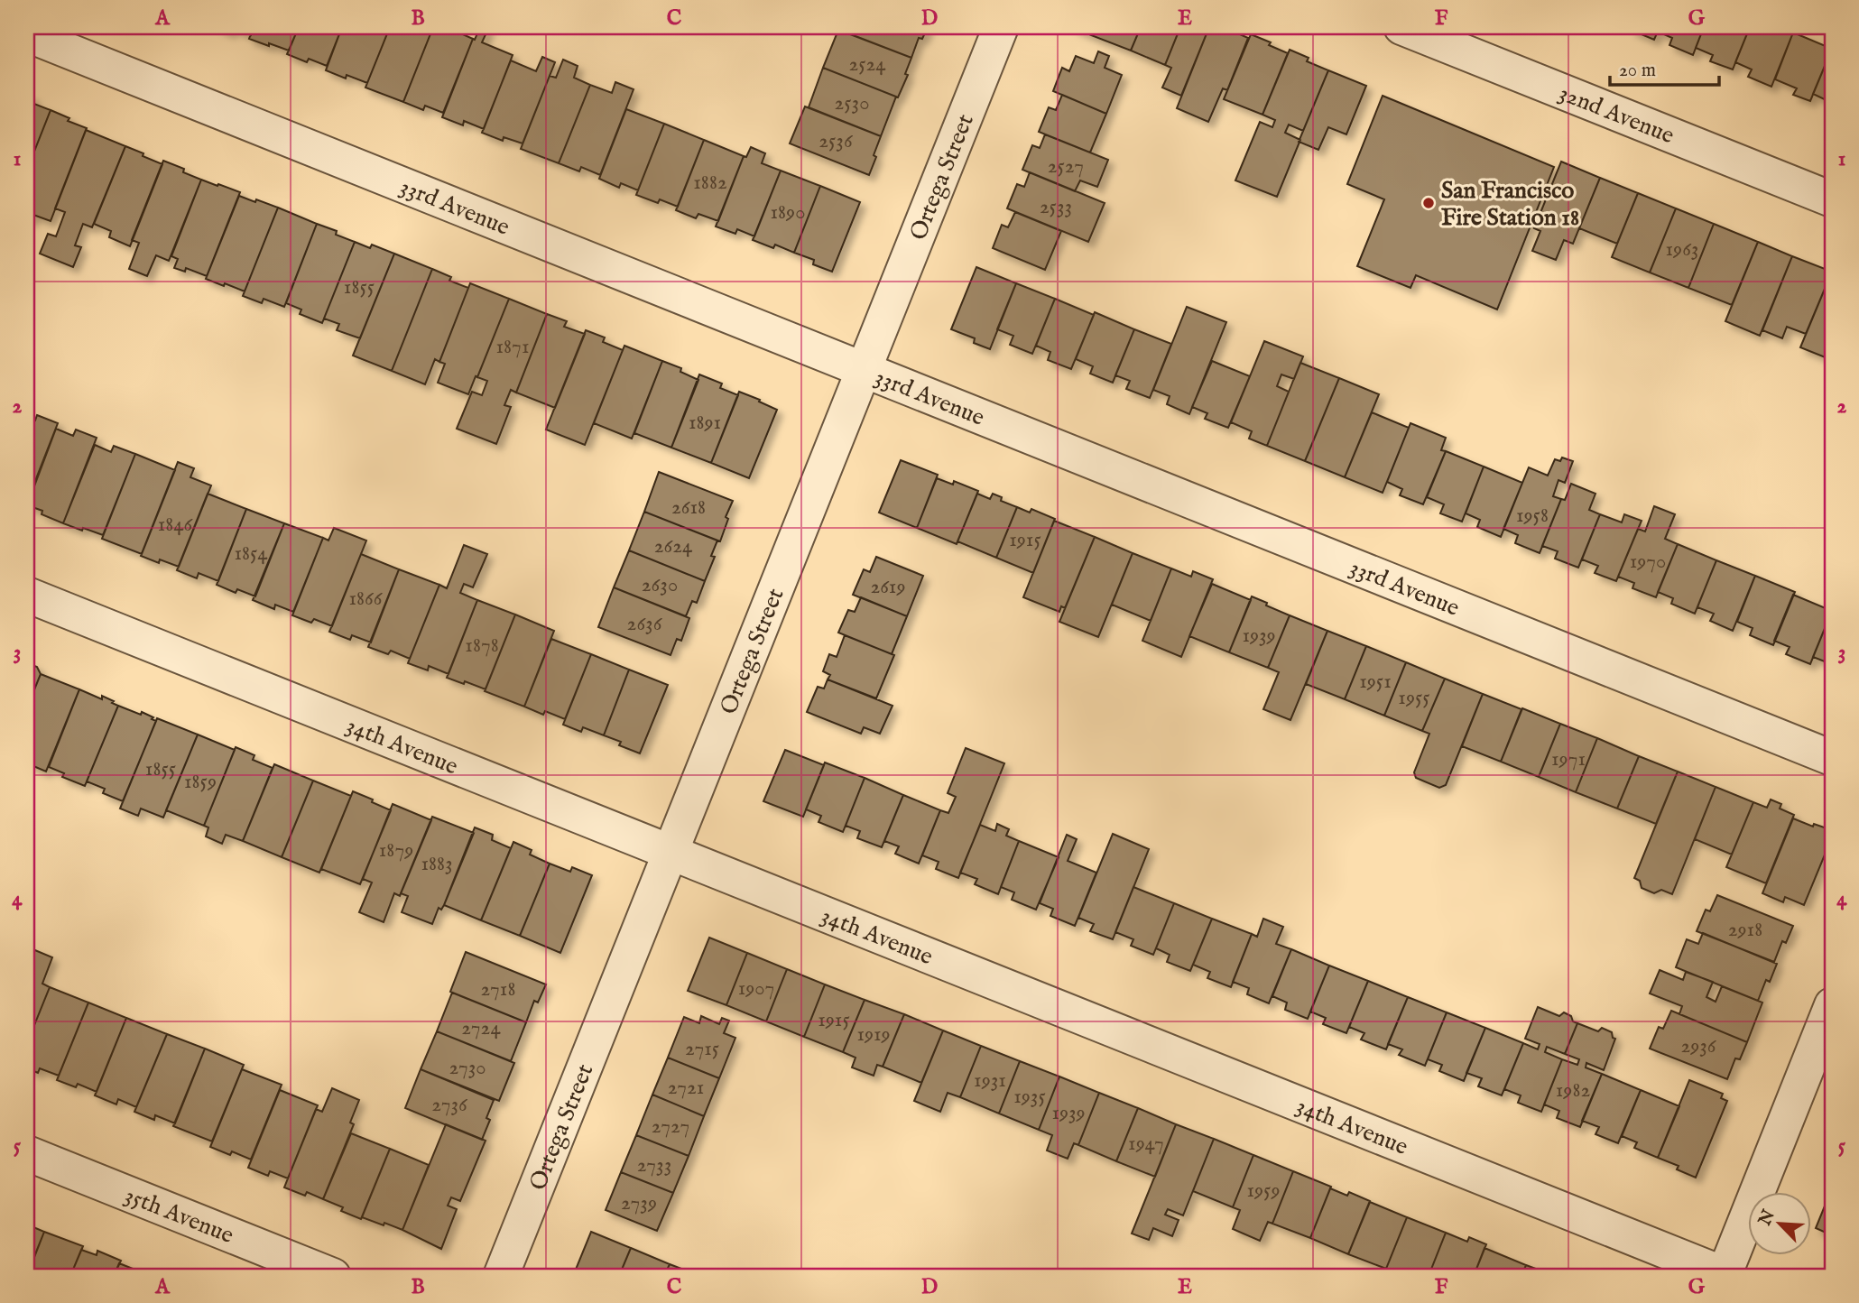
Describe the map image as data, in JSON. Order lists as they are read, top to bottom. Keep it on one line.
{"streets":{"street":["32nd Avenue","Ortega Street","33rd Avenue","34th Avenue","35th Avenue"]},"crossings":[["Ortega Street","33rd Avenue"],["Ortega Street","34th Avenue"]],"places":["San Francisco Fire Station 18"],"house_numbers":["2524","2530","2536","2527","1882","2533","1890","1963","1855","1871","1891","2618","1958","1846","1915","2624","1854","1970","2630","2619","1866","2636","1939","1878","1951","1955","1971","1855","1859","1879","1883","2918","1907","2718","1915","2724","1919","2936","2715","2730","1931","2721","1982","1935","2736","1939","2727","1947","2733","1959","2739"],"scale_bar":"20 m","north":"top left","grid":{"columns":["A","B","C","D","E","F","G"],"rows":["1","2","3","4","5"]}}
